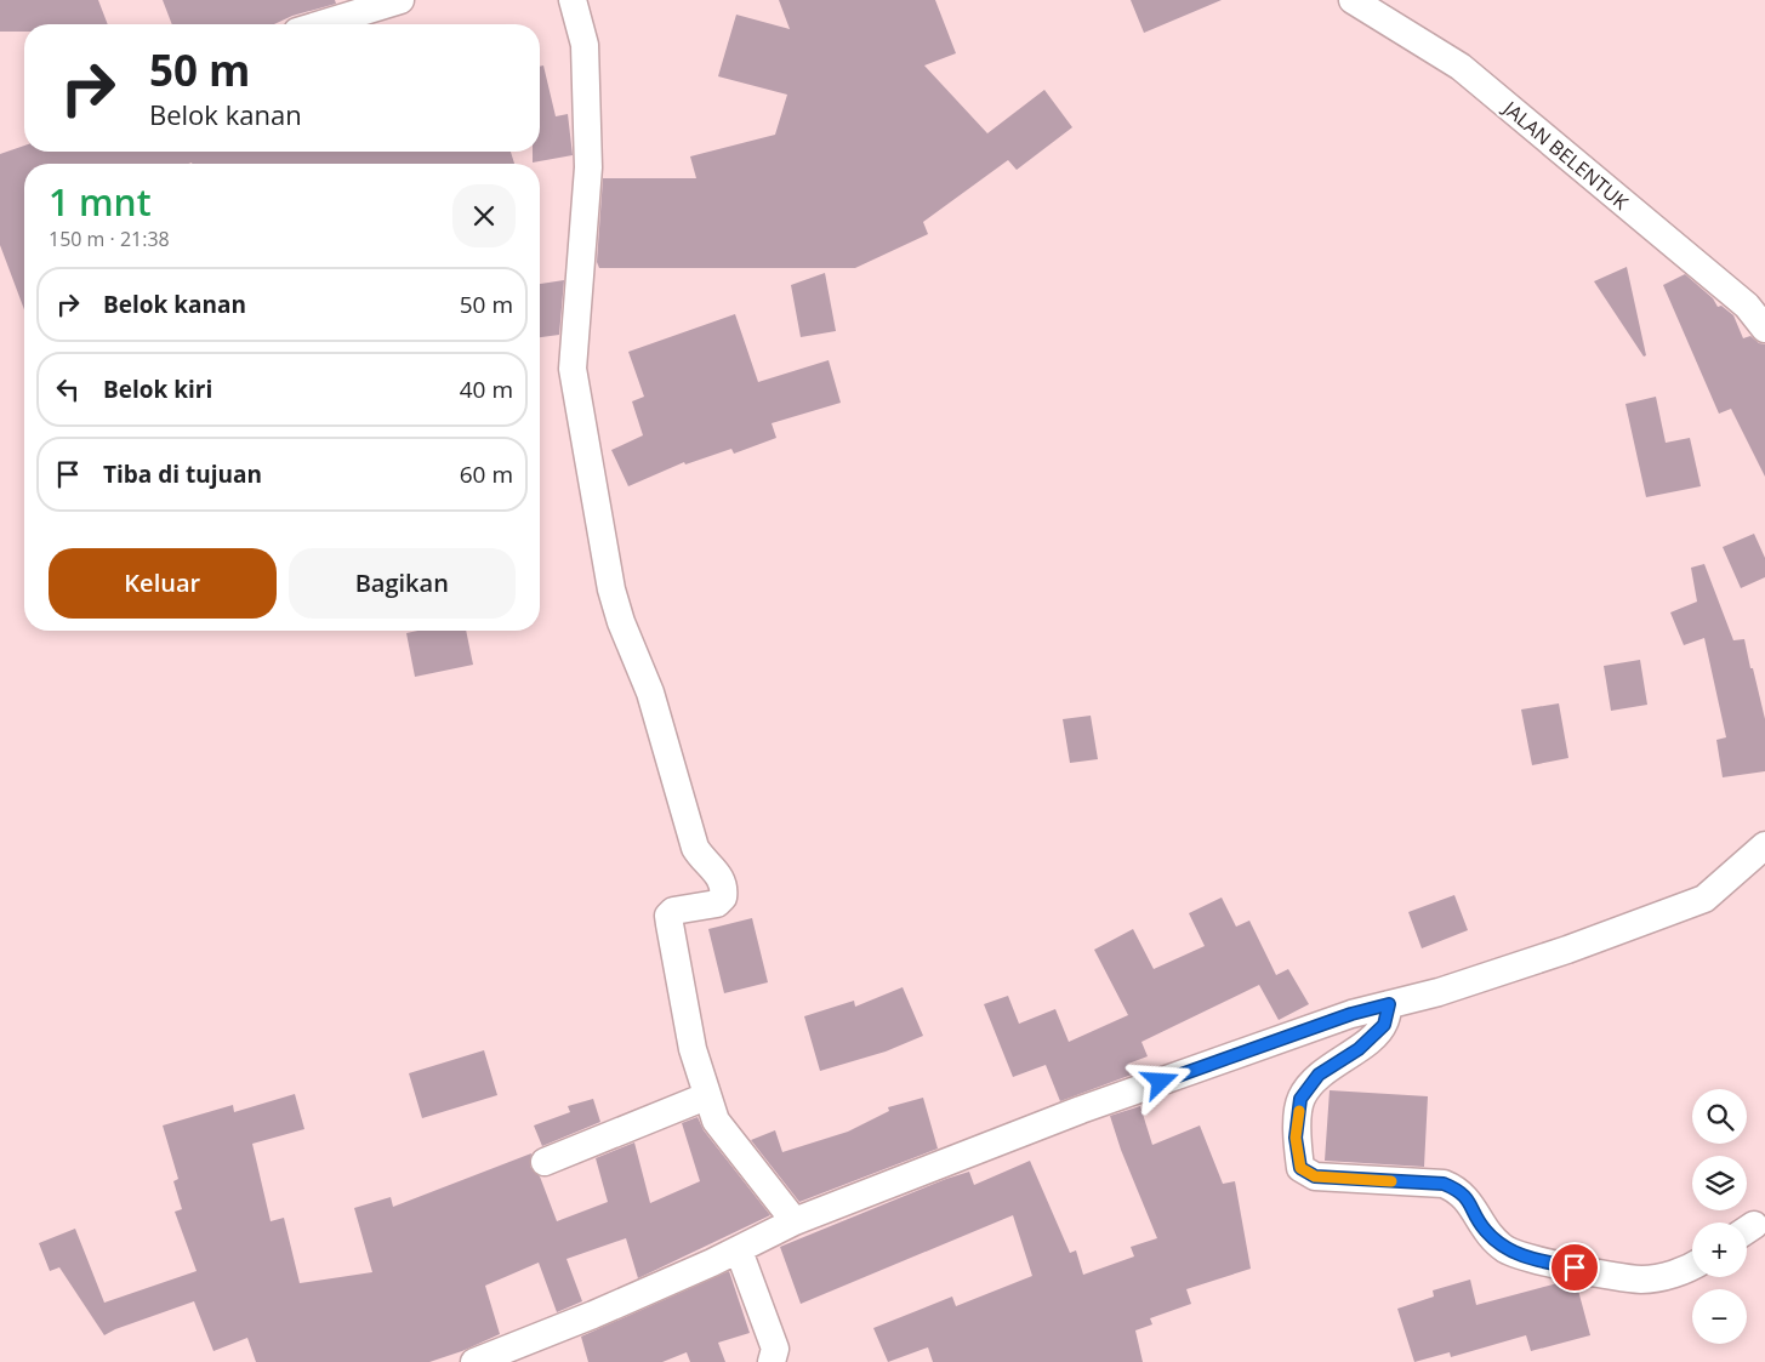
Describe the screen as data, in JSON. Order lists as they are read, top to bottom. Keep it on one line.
{"streets":{"street":["JALAN BELENTUK"]},"page":{"turn":["50 m","Belok kanan"],"heading":["1 mnt","150 m · 21:38"],"list":[{"name":"Belok kanan","value":"50 m"},{"name":"Belok kiri","value":"40 m"},{"name":"Tiba di tujuan","value":"60 m"}],"buttons":["Keluar","Bagikan"],"map_buttons":["+","−"]}}
